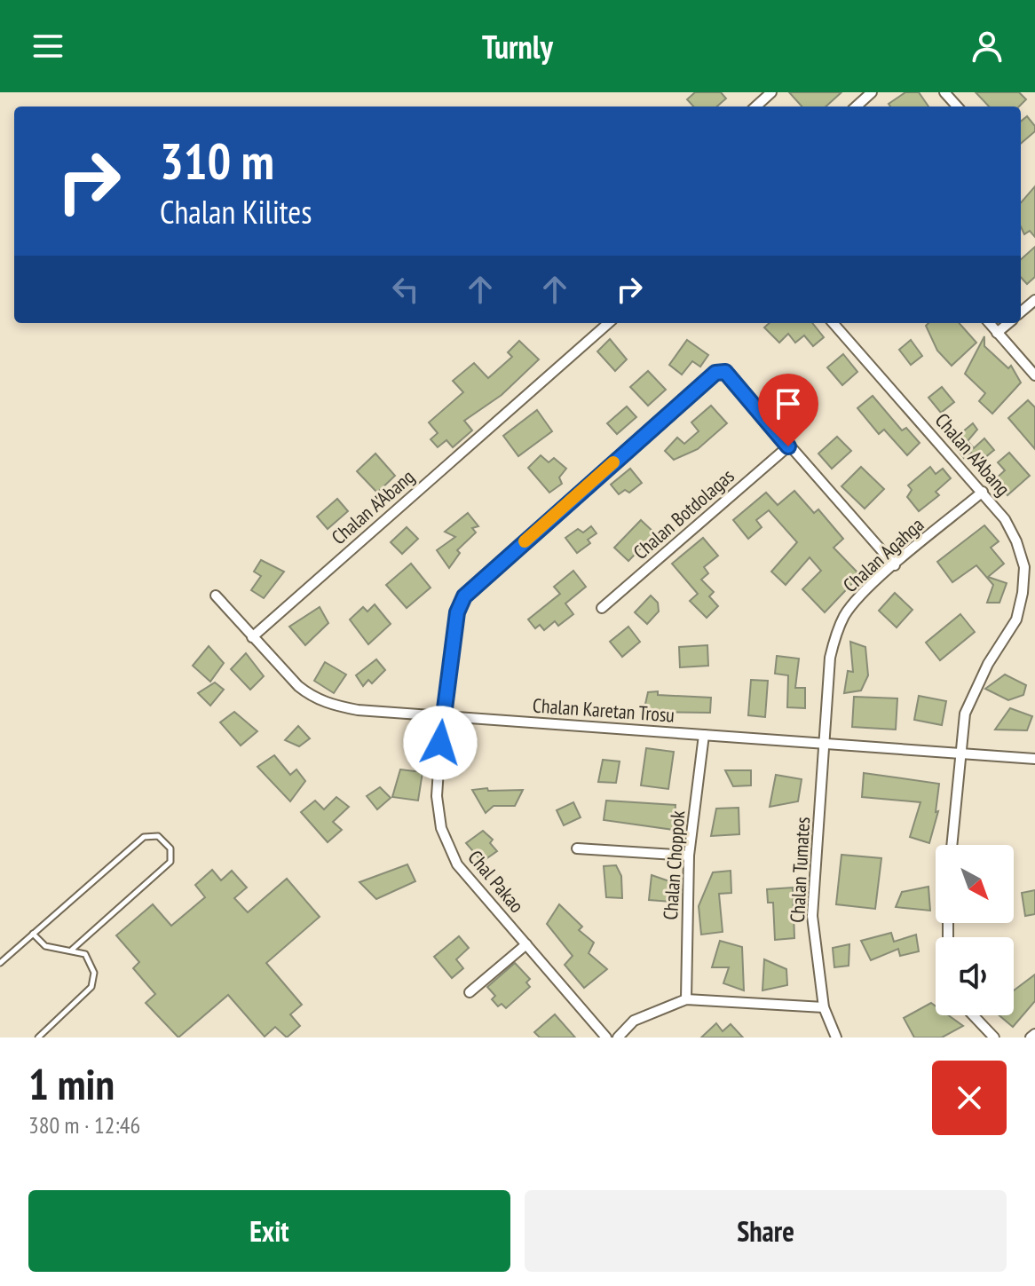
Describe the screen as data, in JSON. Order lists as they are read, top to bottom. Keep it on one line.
{"streets":{"street":["Chalan A'Abang","Chalan Botdolagas","Chalan Agahga","Chalan Karetan Trosu","Chalan Choppok","Chalan Tumates","Chal Pakao"]},"crossings":[["Chalan A'Abang","Chalan Agahga"],["Chalan A'Abang","Chalan Karetan Trosu"],["Chalan Botdolagas","Chal Pakao"],["Chalan Agahga","Chalan Karetan Trosu"],["Chalan Agahga","Chalan Tumates"],["Chalan Karetan Trosu","Chalan Choppok"],["Chalan Karetan Trosu","Chalan Tumates"],["Chalan Karetan Trosu","Chal Pakao"]],"north":"bottom right","page":{"header":"Turnly","turn":["310 m","Chalan Kilites"],"heading":["1 min","380 m · 12:46"],"buttons":["Exit","Share"]}}
